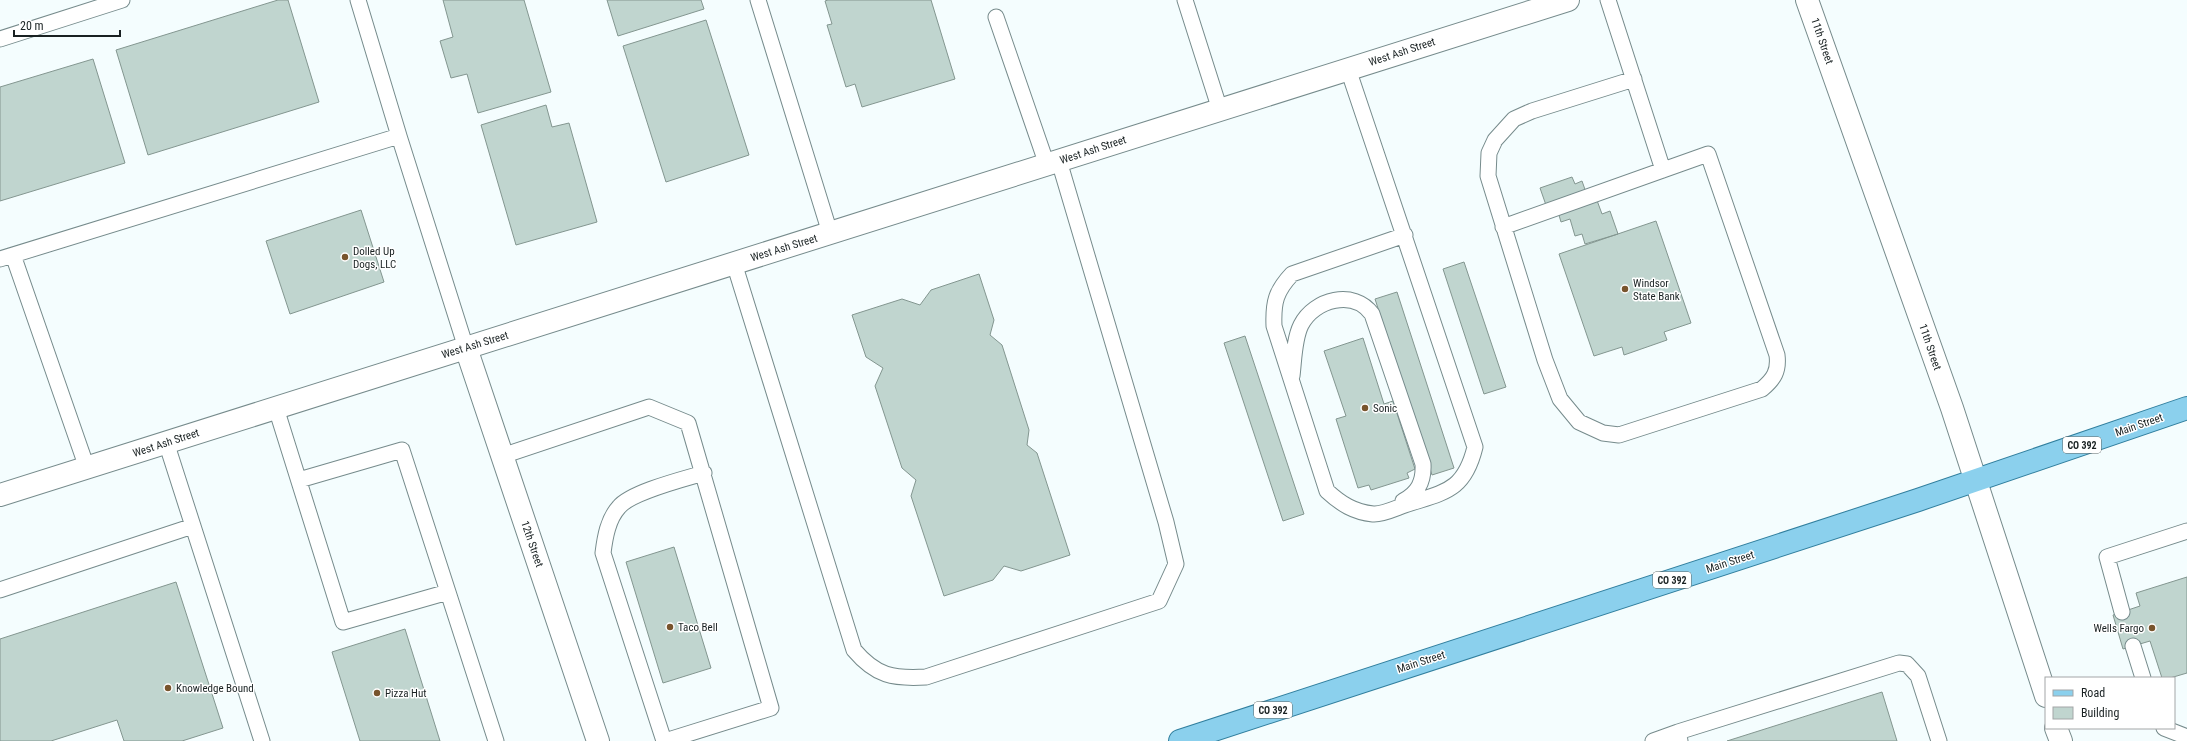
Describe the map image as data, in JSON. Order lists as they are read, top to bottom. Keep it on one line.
{"streets":{"main road":["Main Street","CO 392"],"street":["11th Street","West Ash Street","12th Street"]},"crossings":[["11th Street","Main Street"],["West Ash Street","12th Street"]],"places":["Dolled Up Dogs, LLC","Windsor State Bank","Sonic","Taco Bell","Wells Fargo","Knowledge Bound","Pizza Hut"],"legend":["Road","Building"],"scale_bar":"20 m"}
